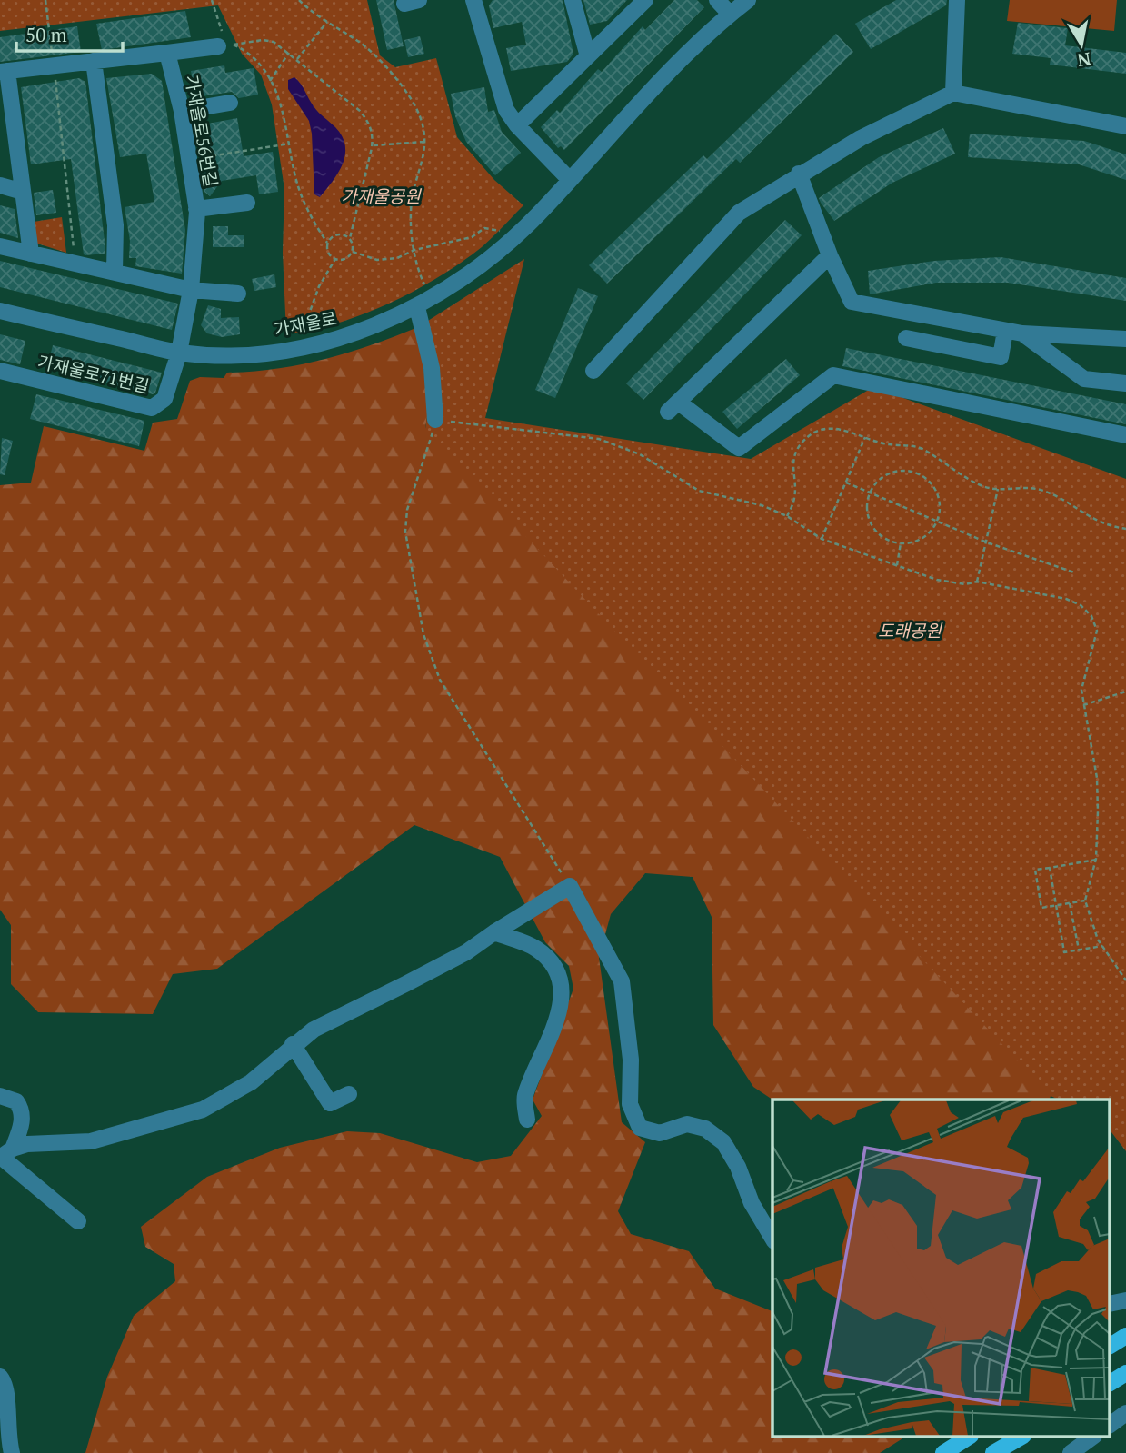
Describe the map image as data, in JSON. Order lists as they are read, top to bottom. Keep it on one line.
{"streets":{"street":["가재울로56번길","가재울로","가재울로71번길"]},"crossings":[["가재울로56번길","가재울로"],["가재울로56번길","가재울로71번길"],["가재울로","가재울로71번길"]],"parks":["가재울공원","도래공원"],"scale_bar":"50 m","north":"bottom"}
